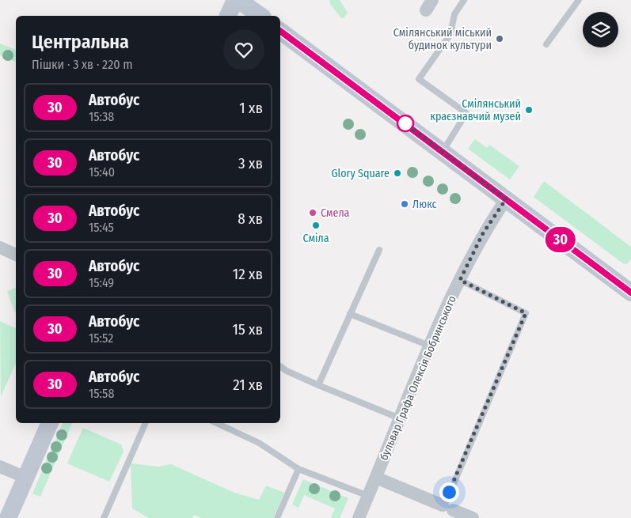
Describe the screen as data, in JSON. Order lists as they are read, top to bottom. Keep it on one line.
{"streets":{"street":["бульвар Графа Олексія Бобринського"]},"places":["Смілянський міський будинок культури","Смілянський краєзнавчий музей","Glory Square","Люкс","Смела","Сміла"],"lines":["bus line 30"],"page":{"on_map":"30","heading":["Центральна","Пішки · 3 хв · 220 m"],"list":[{"mark":"30","name":"Автобус","note":"15:38","value":"1 хв"},{"mark":"30","name":"Автобус","note":"15:40","value":"3 хв"},{"mark":"30","name":"Автобус","note":"15:45","value":"8 хв"},{"mark":"30","name":"Автобус","note":"15:49","value":"12 хв"},{"mark":"30","name":"Автобус","note":"15:52","value":"15 хв"},{"mark":"30","name":"Автобус","note":"15:58","value":"21 хв"}]}}
